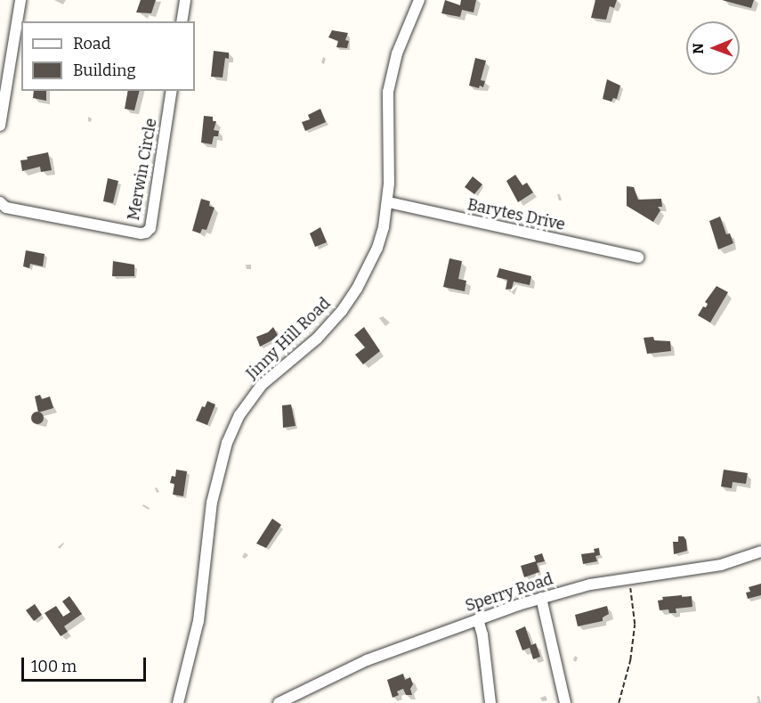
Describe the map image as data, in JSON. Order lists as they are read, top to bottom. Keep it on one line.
{"streets":{"street":["Merwin Circle","Barytes Drive","Jinny Hill Road","Sperry Road"]},"crossings":[["Barytes Drive","Jinny Hill Road"]],"legend":["Road","Building"],"scale_bar":"100 m","north":"left"}
